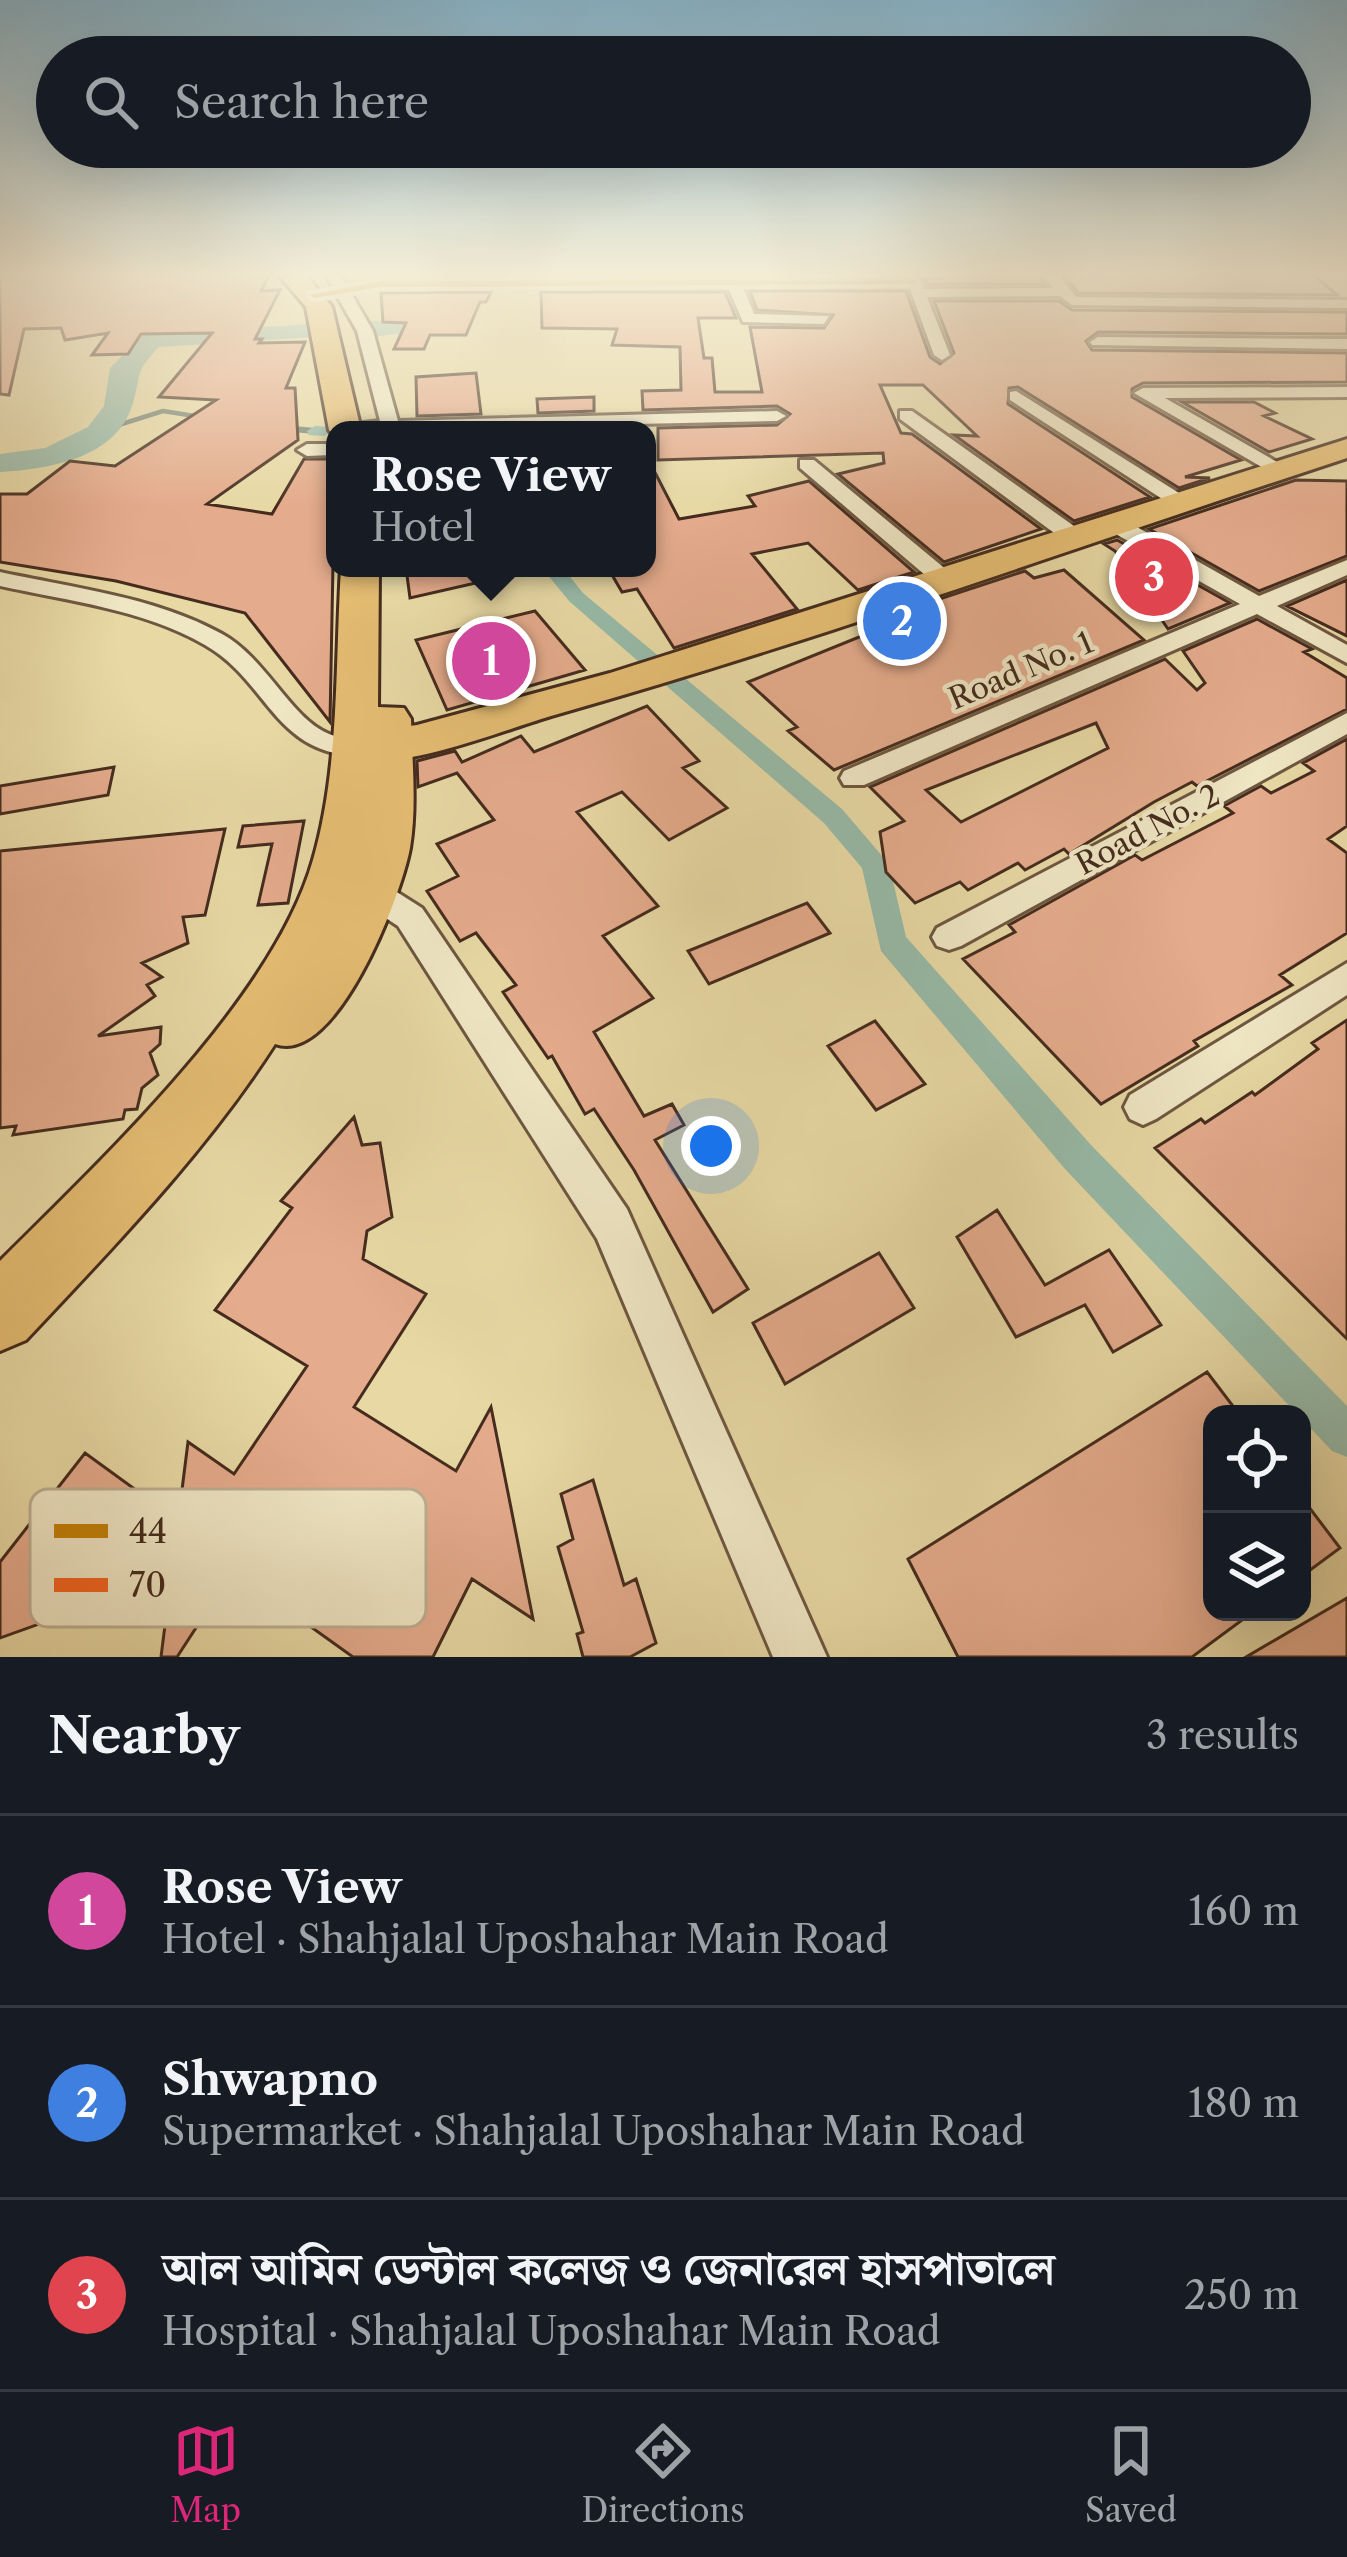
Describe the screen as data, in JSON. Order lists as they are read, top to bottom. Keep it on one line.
{"streets":{"street":["Road No. 1","Road No. 2"]},"legend":["44","70"],"page":{"search":"Search here","popup":["Rose View","Hotel"],"pins":["3","2","1"],"heading":["Nearby","3 results"],"list":[{"mark":"1","name":"Rose View","note":"Hotel · Shahjalal Uposhahar Main Road","value":"160 m"},{"mark":"2","name":"Shwapno","note":"Supermarket · Shahjalal Uposhahar Main Road","value":"180 m"},{"mark":"3","name":"আল আমিন ডেন্টাল কলেজ ও জেনারেল হাসপাতালে","note":"Hospital · Shahjalal Uposhahar Main Road","value":"250 m"}],"nav":["Map","Directions","Saved"]}}
